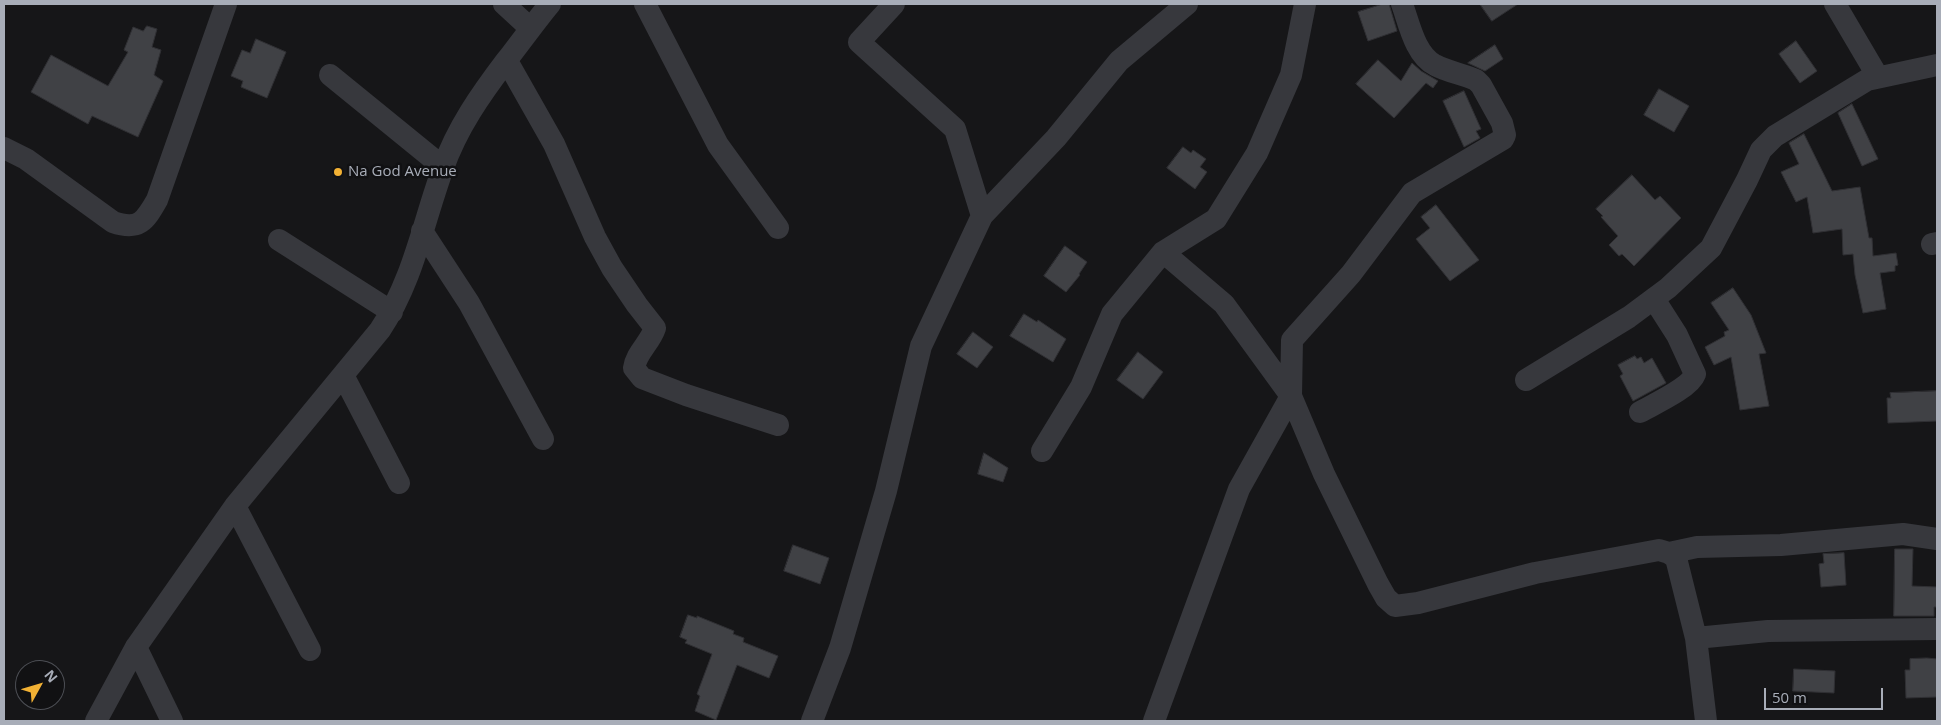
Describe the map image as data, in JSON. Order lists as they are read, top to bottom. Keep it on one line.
{"places":["Na God Avenue"],"scale_bar":"50 m","north":"top right"}
